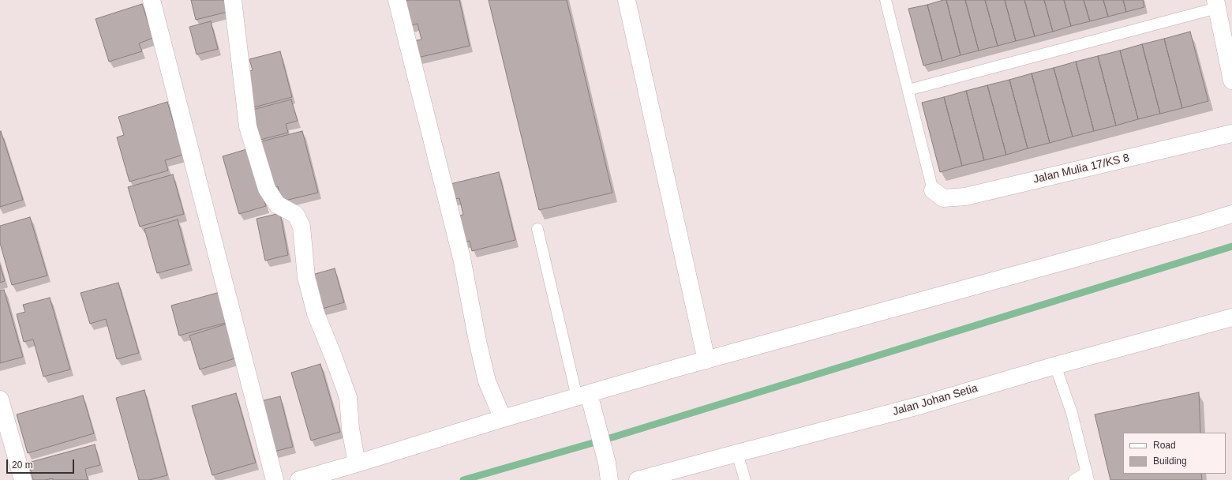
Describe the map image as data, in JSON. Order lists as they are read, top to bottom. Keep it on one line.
{"streets":{"street":["Jalan Mulia 17/KS 8","Jalan Johan Setia"]},"legend":["Road","Building"],"scale_bar":"20 m"}
